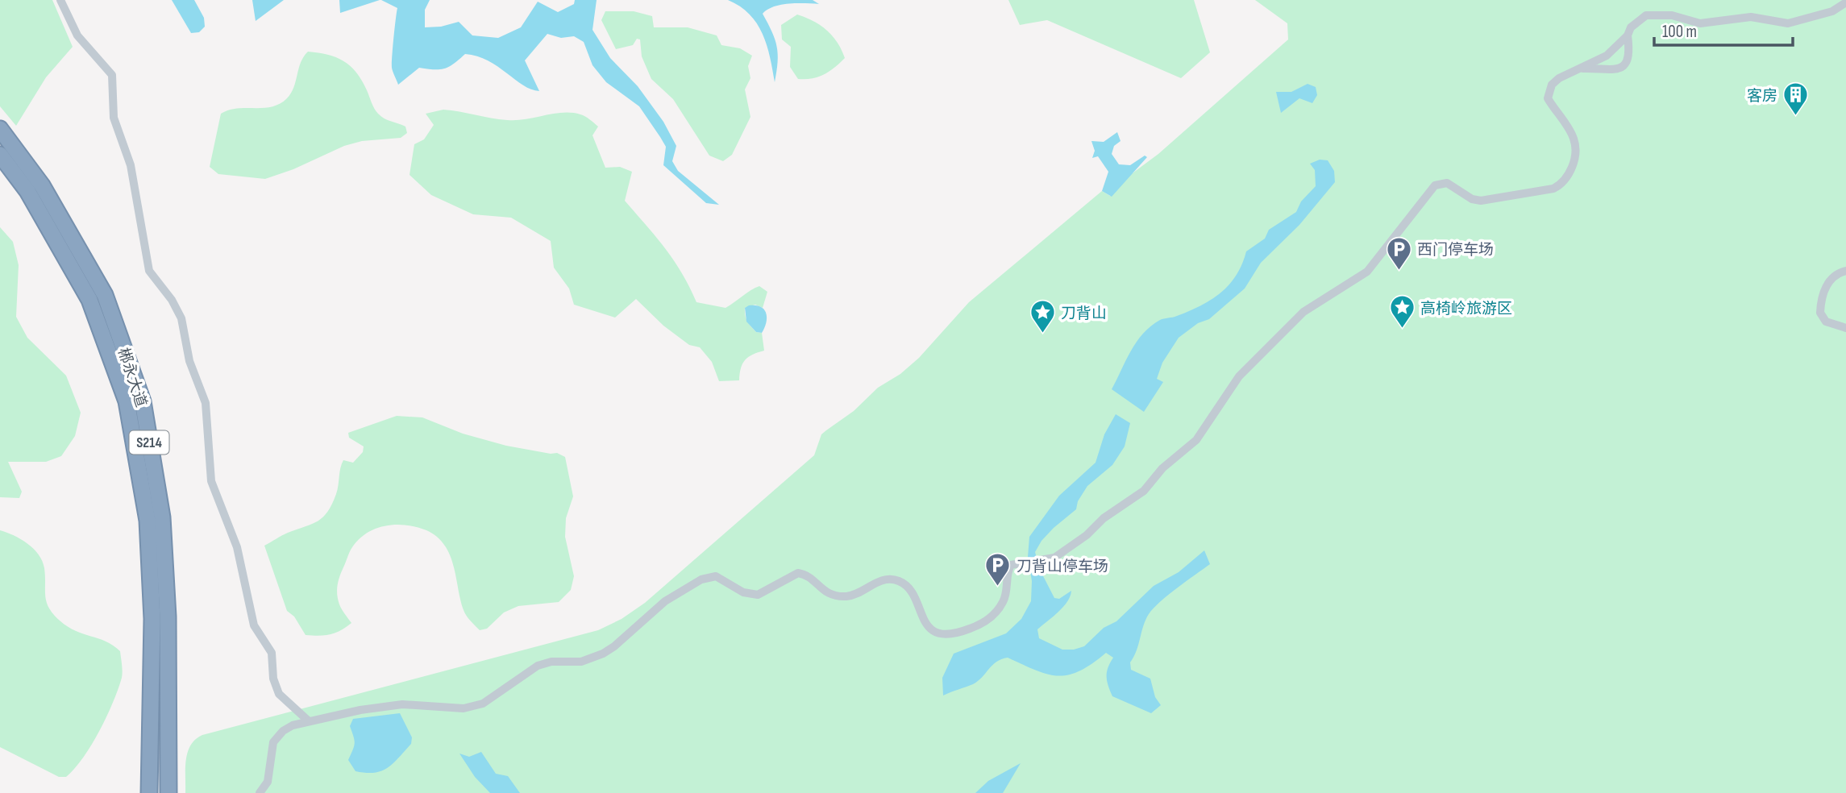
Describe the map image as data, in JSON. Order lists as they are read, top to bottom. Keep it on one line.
{"streets":{"highway":["郴永大道","S214"]},"places":{"building":["客房"],"parking":["西门停车场","刀背山停车场"],"place":["高椅岭旅游区","刀背山"]},"scale_bar":"100 m"}
